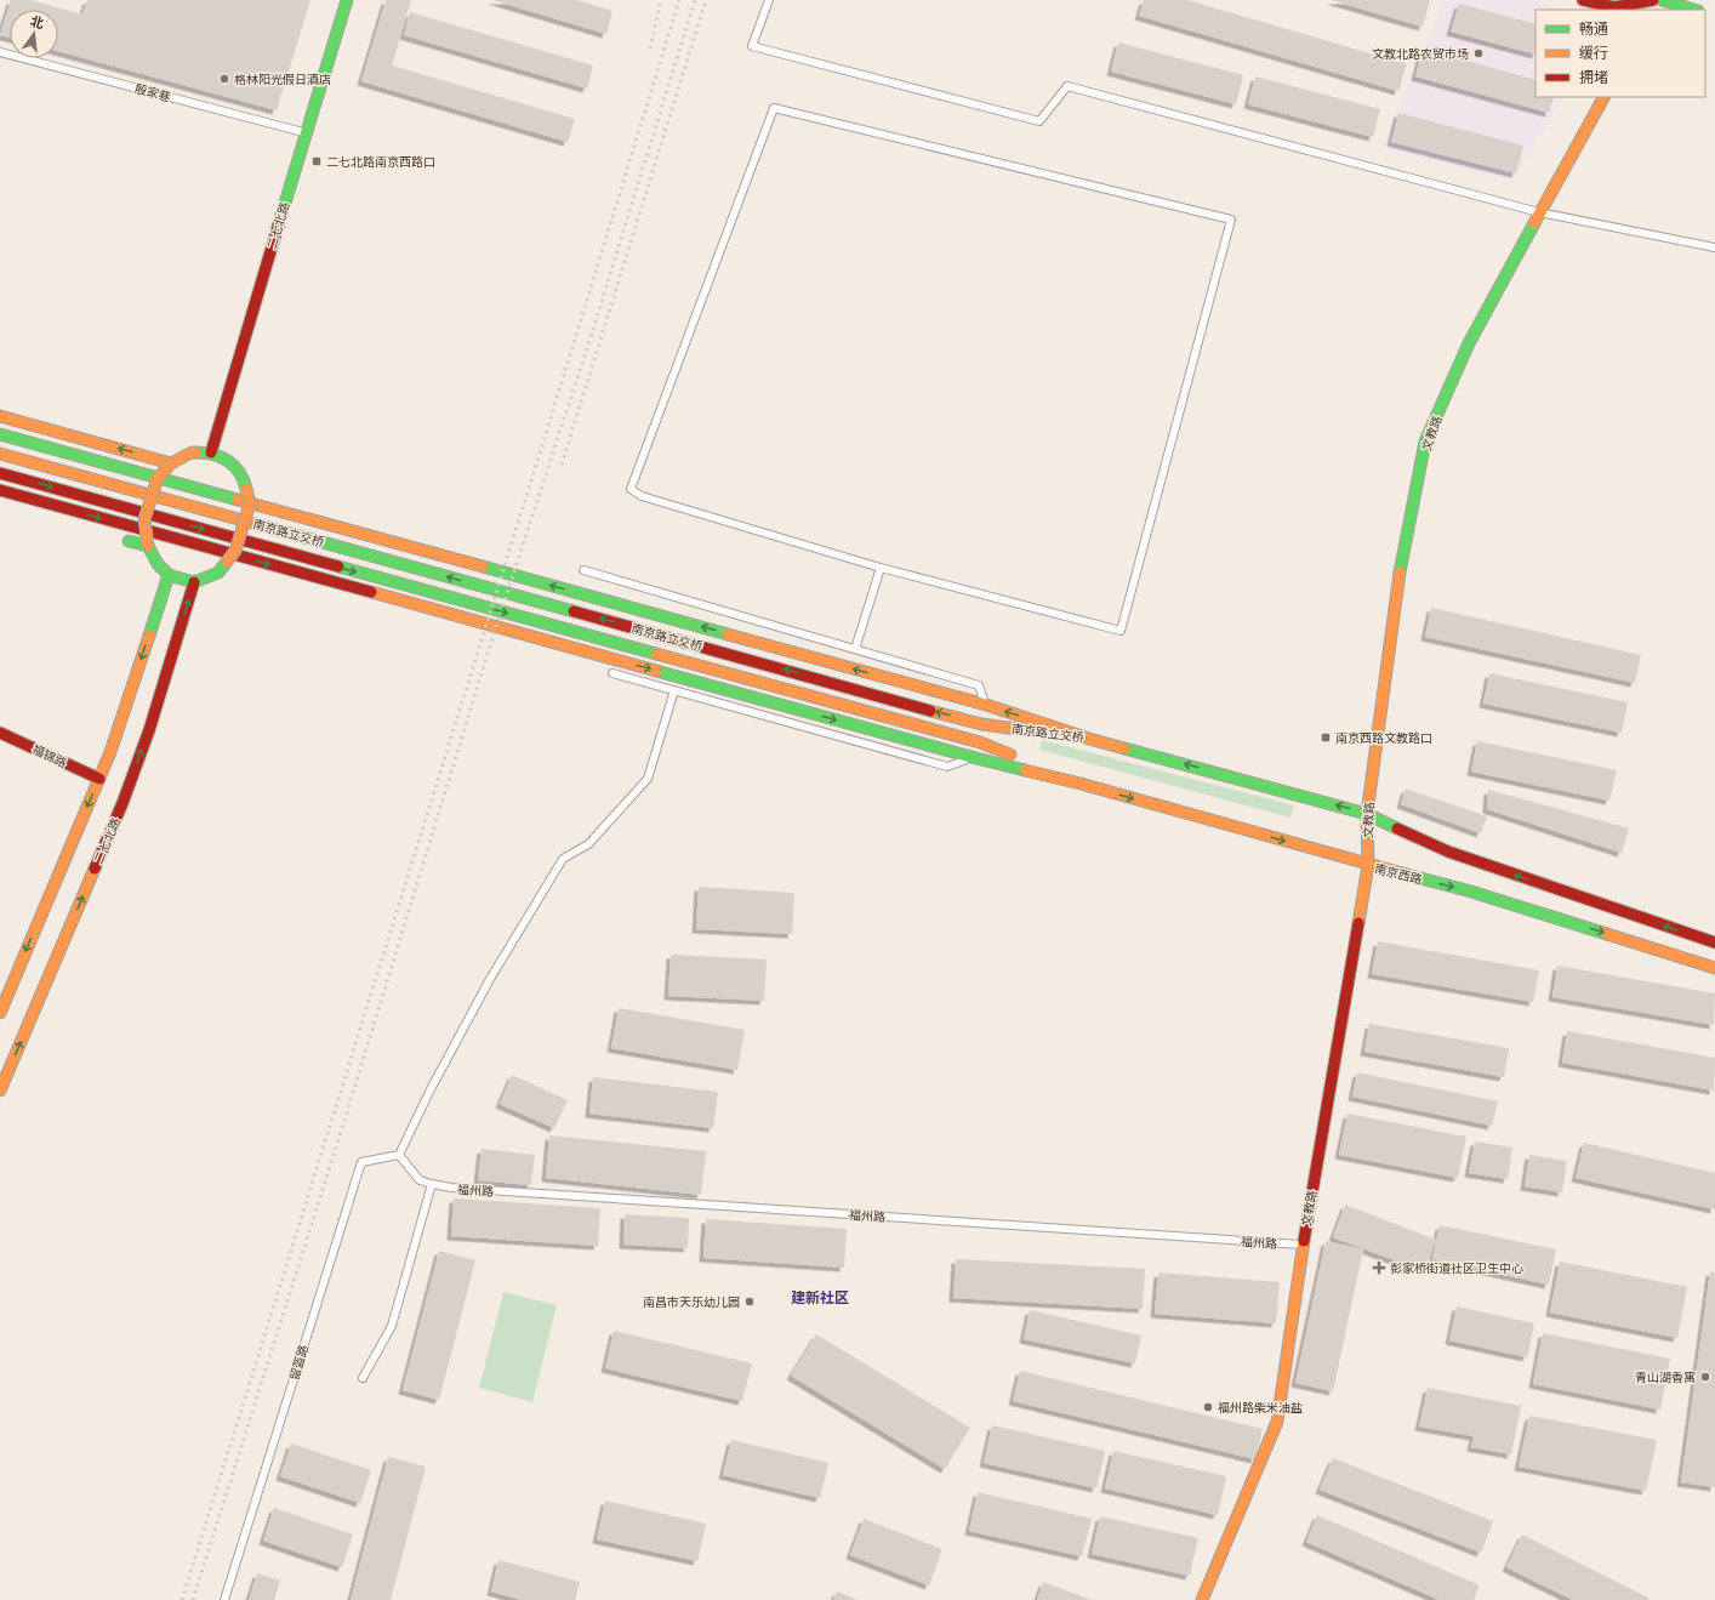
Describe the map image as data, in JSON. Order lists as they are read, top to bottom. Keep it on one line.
{"streets":{"main road":["二七北路","文教路","南京路立交桥","福锦路","南京西路"],"lane":["殷家巷","福州路","留盔路"]},"crossings":[["殷家巷","二七北路"],["文教路","南京西路"],["文教路","福州路"],["南京路立交桥","南京西路"]],"districts":["建新社区"],"places":{"other":["文教北路农贸市场","格林阳光假日酒店","南昌市天乐幼儿园","青山湖香寓","福州路柴米油盐"],"transit":["二七北路南京西路口","南京西路文教路口"],"health":["彭家桥街道社区卫生中心"]},"legend":["畅通","缓行","拥堵"],"north":"top"}
